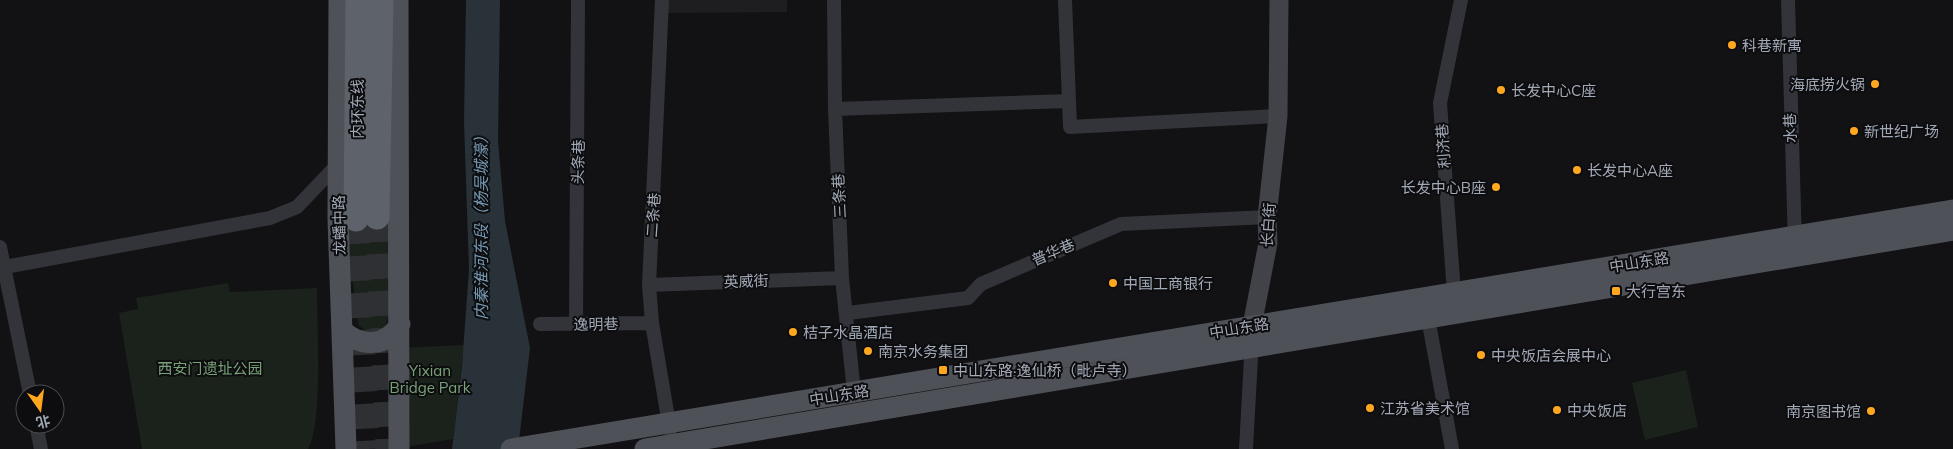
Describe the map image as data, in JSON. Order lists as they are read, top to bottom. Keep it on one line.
{"streets":{"highway":["内环东线"],"main road":["龙蟠中路","中山东路"],"street":["水巷","利济巷","头条巷","三条巷","二条巷","长白街","普华巷","英威街","逸明巷"]},"crossings":[["水巷","中山东路"],["利济巷","中山东路"],["头条巷","逸明巷"],["三条巷","普华巷"],["三条巷","中山东路"],["三条巷","英威街"],["二条巷","中山东路"],["二条巷","英威街"],["二条巷","逸明巷"],["长白街","普华巷"],["长白街","中山东路"]],"water":["内秦淮河东段（杨吴城濠）"],"parks":["西安门遗址公园","Yixian Bridge Park"],"places":{"other":["科巷新寓","海底捞火锅","长发中心C座","新世纪广场","长发中心A座","长发中心B座","中国工商银行","桔子水晶酒店","南京水务集团","中央饭店会展中心","江苏省美术馆","中央饭店","南京图书馆"],"transit":["大行宫东","中山东路·逸仙桥（毗卢寺）"]},"north":"bottom"}
